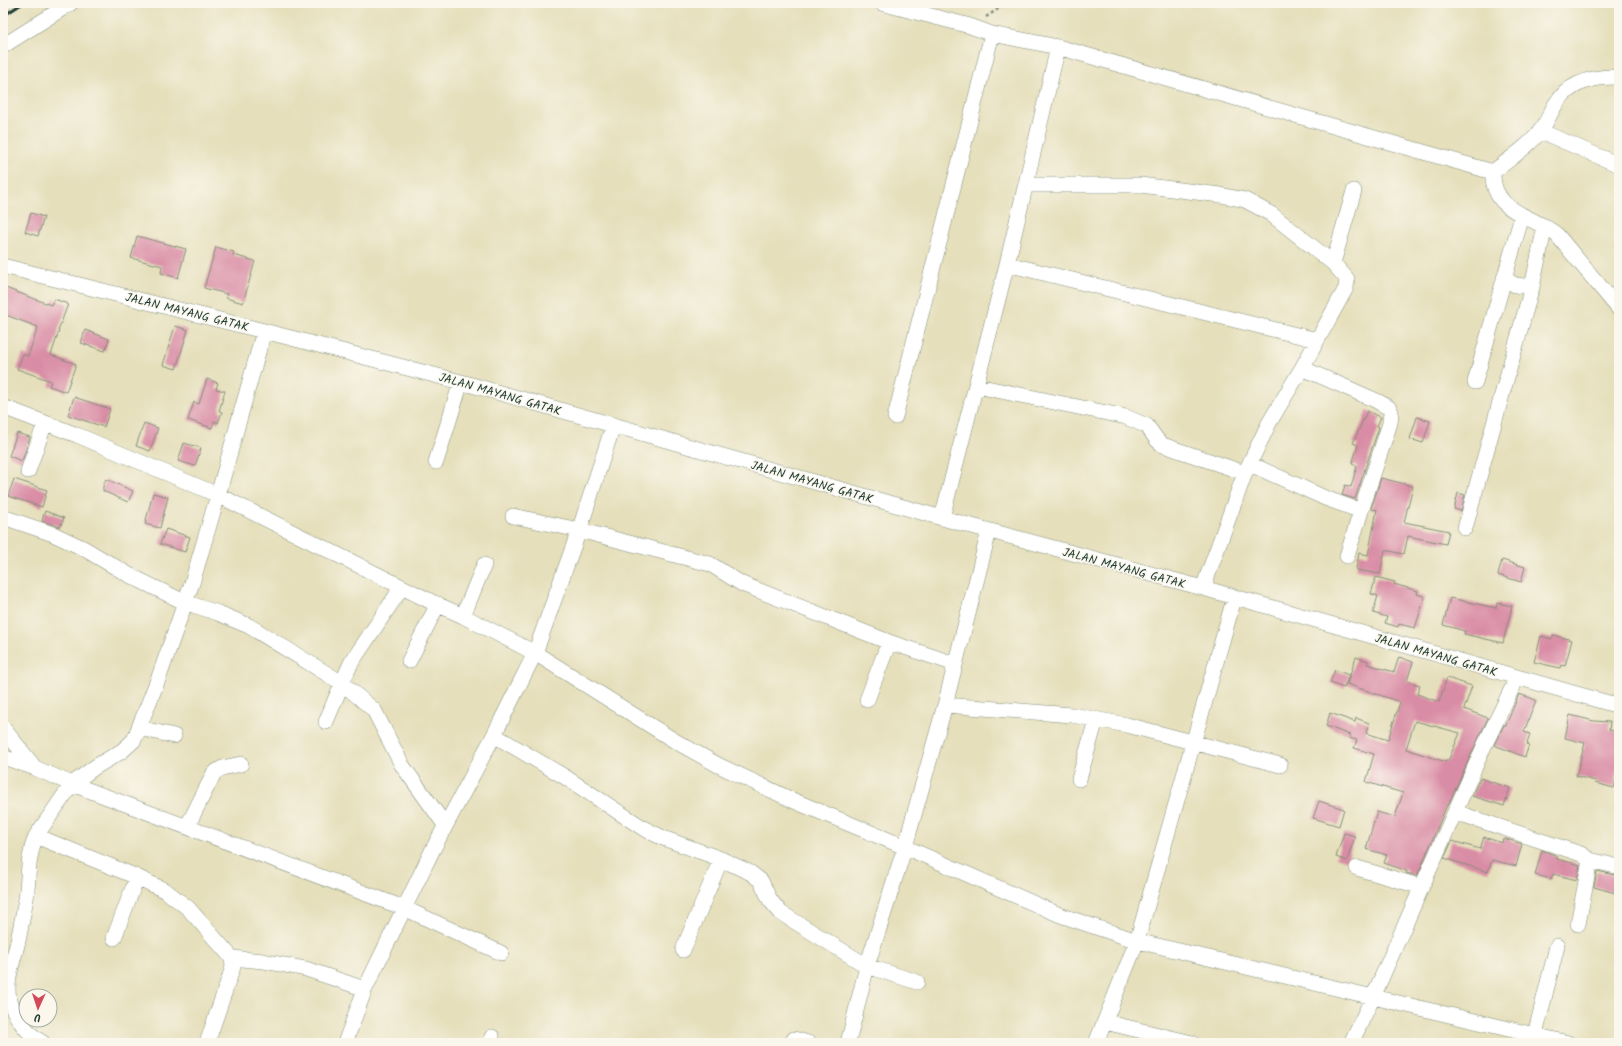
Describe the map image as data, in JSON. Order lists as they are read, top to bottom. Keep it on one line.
{"streets":{"street":["JALAN MAYANG GATAK"]},"north":"bottom"}
